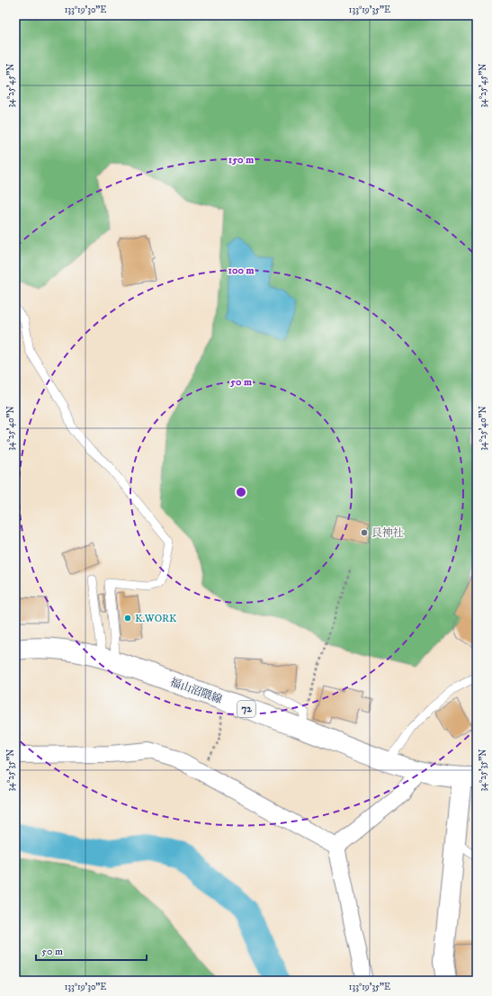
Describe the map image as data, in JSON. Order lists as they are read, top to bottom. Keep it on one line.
{"streets":{"main road":["福山沼隈線","72"]},"places":["艮神社","K.WORK"],"scale_bar":"50 m","coordinates":["133°19'30\"E","133°19'35\"E","34°25'45\"N","34°25'40\"N","34°25'35\"N"],"rings":["150 m","100 m","50 m"]}
